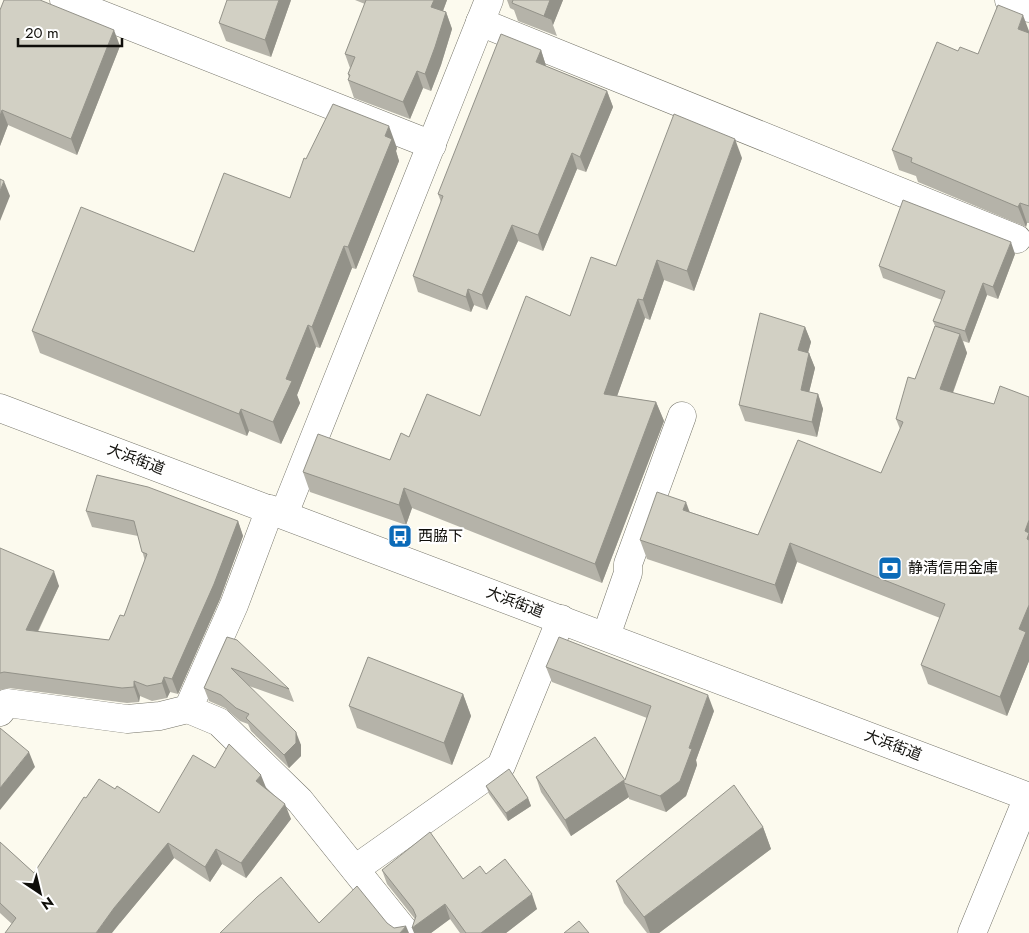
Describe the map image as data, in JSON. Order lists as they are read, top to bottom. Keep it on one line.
{"streets":{"street":["大浜街道"]},"places":{"bus stop":["西脇下"],"bank":["静清信用金庫"]},"scale_bar":"20 m","north":"bottom right"}
